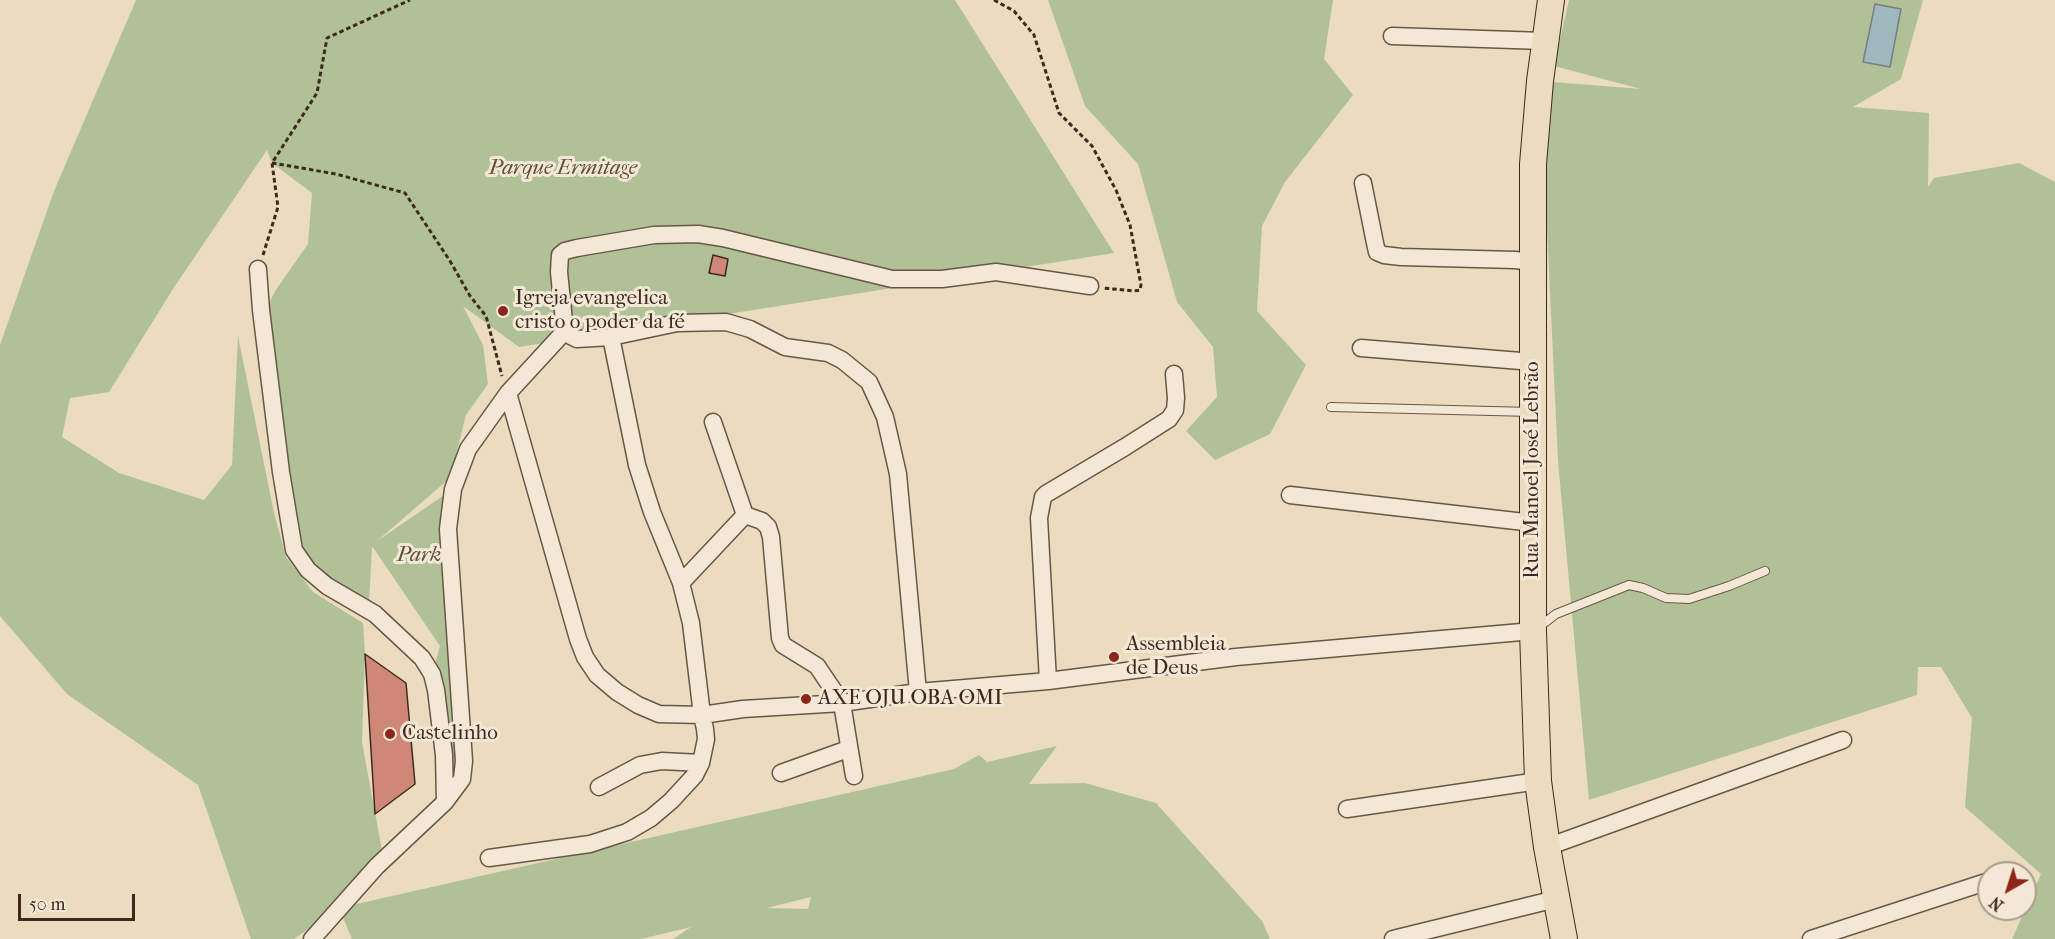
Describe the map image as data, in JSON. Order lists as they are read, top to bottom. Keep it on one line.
{"streets":{"main road":["Rua Manoel José Lebrão"]},"parks":["Parque Ermitage","Park"],"places":["Igreja evangelica cristo o poder da fé","Assembleia de Deus","AXE OJU OBA OMI","Castelinho"],"scale_bar":"50 m","north":"bottom left"}
